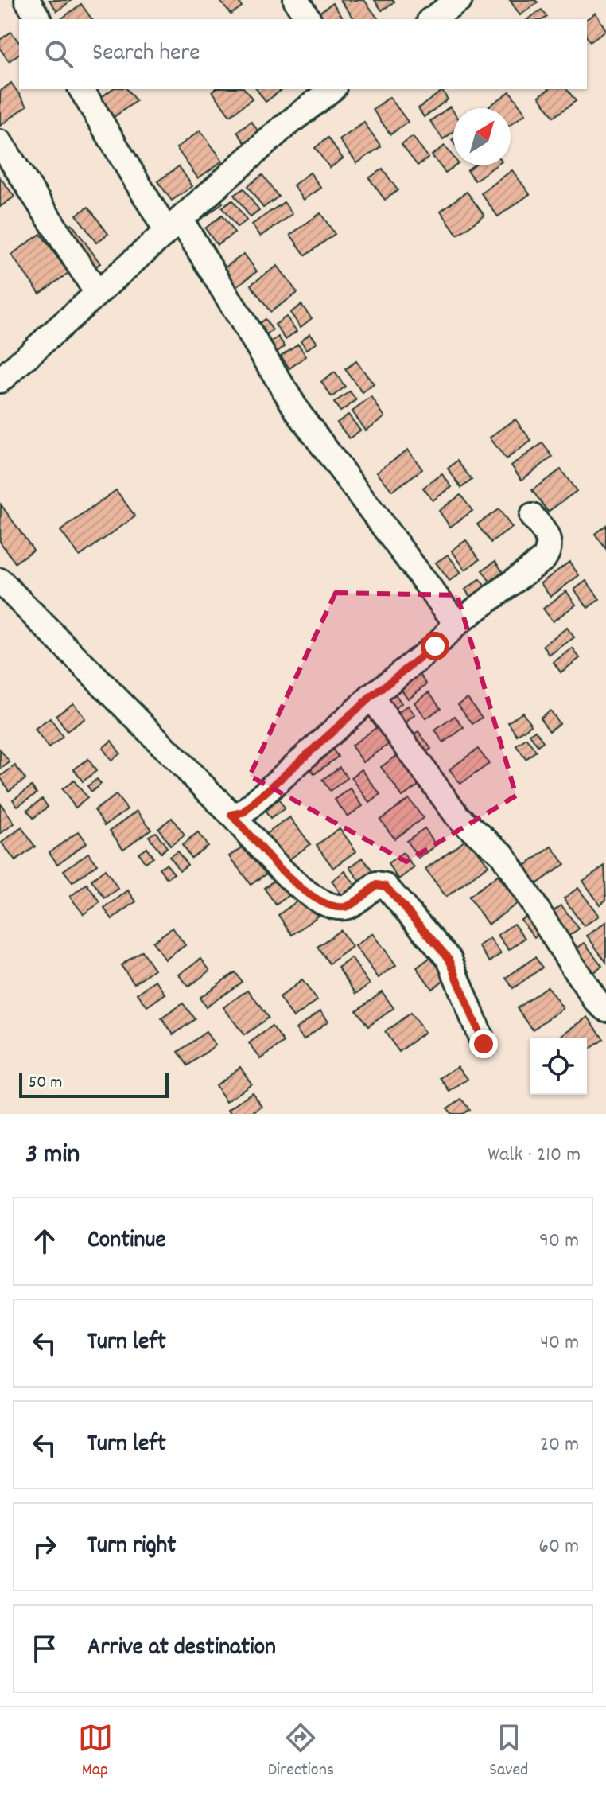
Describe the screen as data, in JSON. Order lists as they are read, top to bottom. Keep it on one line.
{"scale_bar":"50 m","north":"top right","page":{"search":"Search here","scale":"50 m","heading":["3 min","Walk · 210 m"],"list":[["Continue","90 m"],["Turn left","40 m"],["Turn left","20 m"],["Turn right","60 m"],"Arrive at destination"],"nav":["Map","Directions","Saved"]}}
